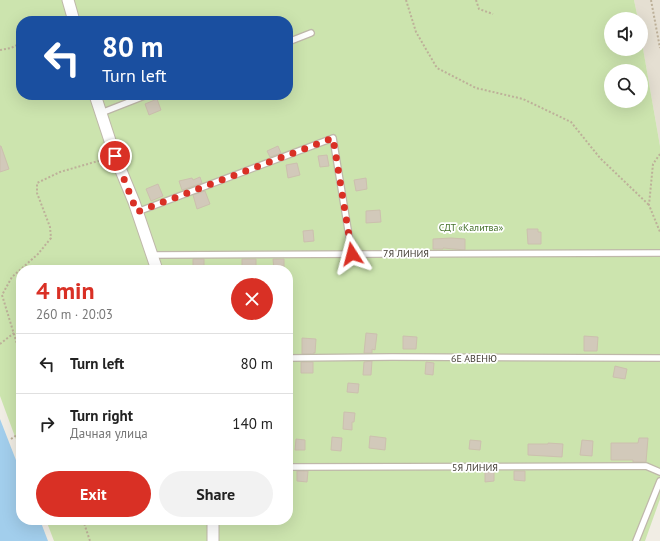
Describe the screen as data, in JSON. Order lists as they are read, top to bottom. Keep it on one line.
{"streets":{"lane":["7Я ЛИНИЯ","6Е АВЕНЮ","5Я ЛИНИЯ"]},"parks":["СДТ «Калитва»"],"page":{"turn":["80 m","Turn left"],"heading":["4 min","260 m · 20:03"],"list":[{"name":"Turn left","value":"80 m"},{"name":"Turn right","note":"Дачная улица","value":"140 m"}],"buttons":["Exit","Share"]}}
